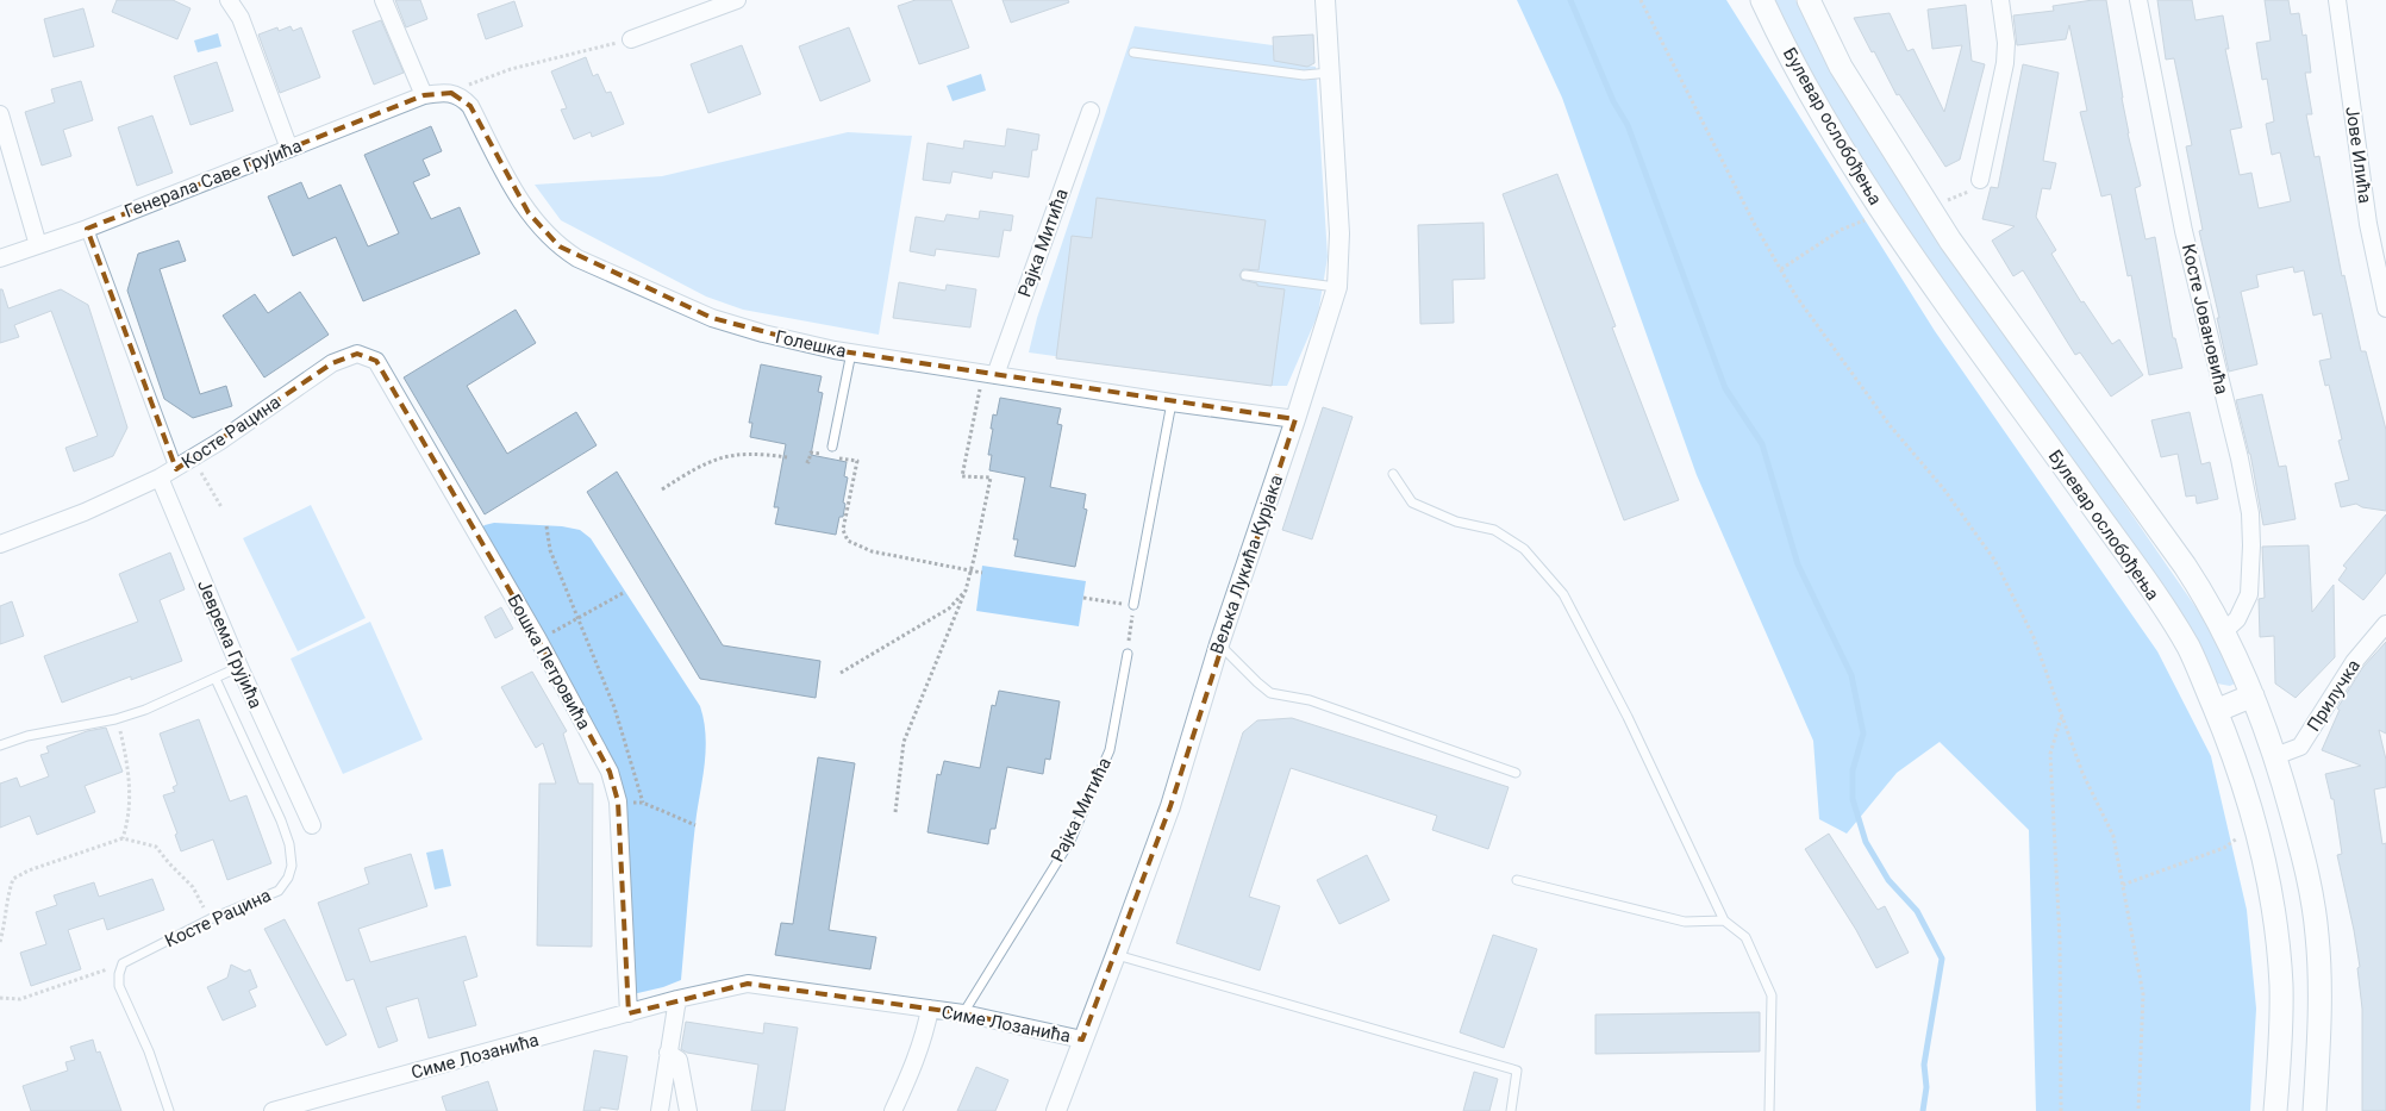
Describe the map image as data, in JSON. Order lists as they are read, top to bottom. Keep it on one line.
{"streets":{"main road":["Булевар ослобођења"],"street":["Јове Илића","Генерала Саве Грујића","Рајка Митића","Косте Јовановића","Голешка","Косте Рацина","Вељка Лукића Курјака","Јеврема Грујића","Бошка Петровића","Прилучка","Симе Лозанића"]},"crossings":[["Рајка Митића","Голешка"],["Рајка Митића","Симе Лозанића"],["Голешка","Вељка Лукића Курјака"],["Косте Рацина","Јеврема Грујића"],["Косте Рацина","Бошка Петровића"],["Вељка Лукића Курјака","Симе Лозанића"],["Бошка Петровића","Симе Лозанића"]]}
